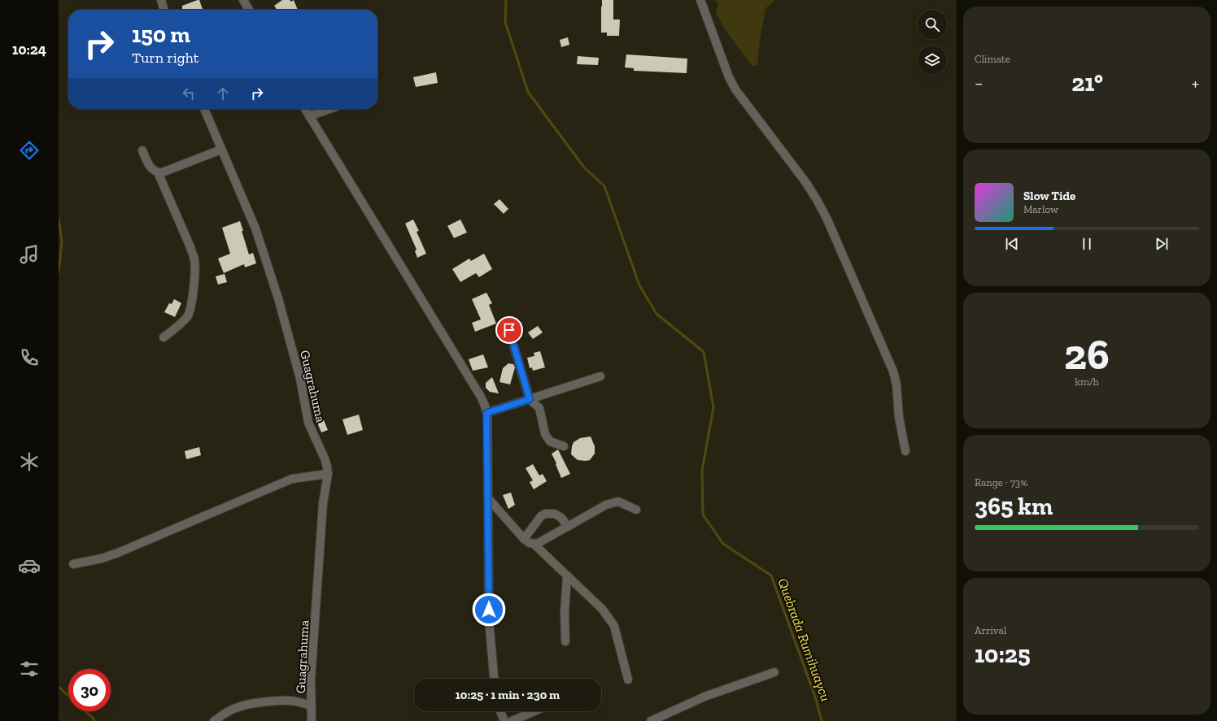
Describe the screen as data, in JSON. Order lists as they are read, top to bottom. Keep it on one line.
{"streets":{"street":["Guagrahuma"]},"water":["Quebrada Rumihuaycu"],"page":{"tabs":"10:24","tile":["Climate",["26","km/h"],["Range · 73%","365 km"],["Arrival","10:25"]],"turn":["150 m","Turn right"],"heat":["−","21°","+"],"song":["Slow Tide","Marlow"],"limit":"30","trip":"10:25 · 1 min · 230 m"}}
